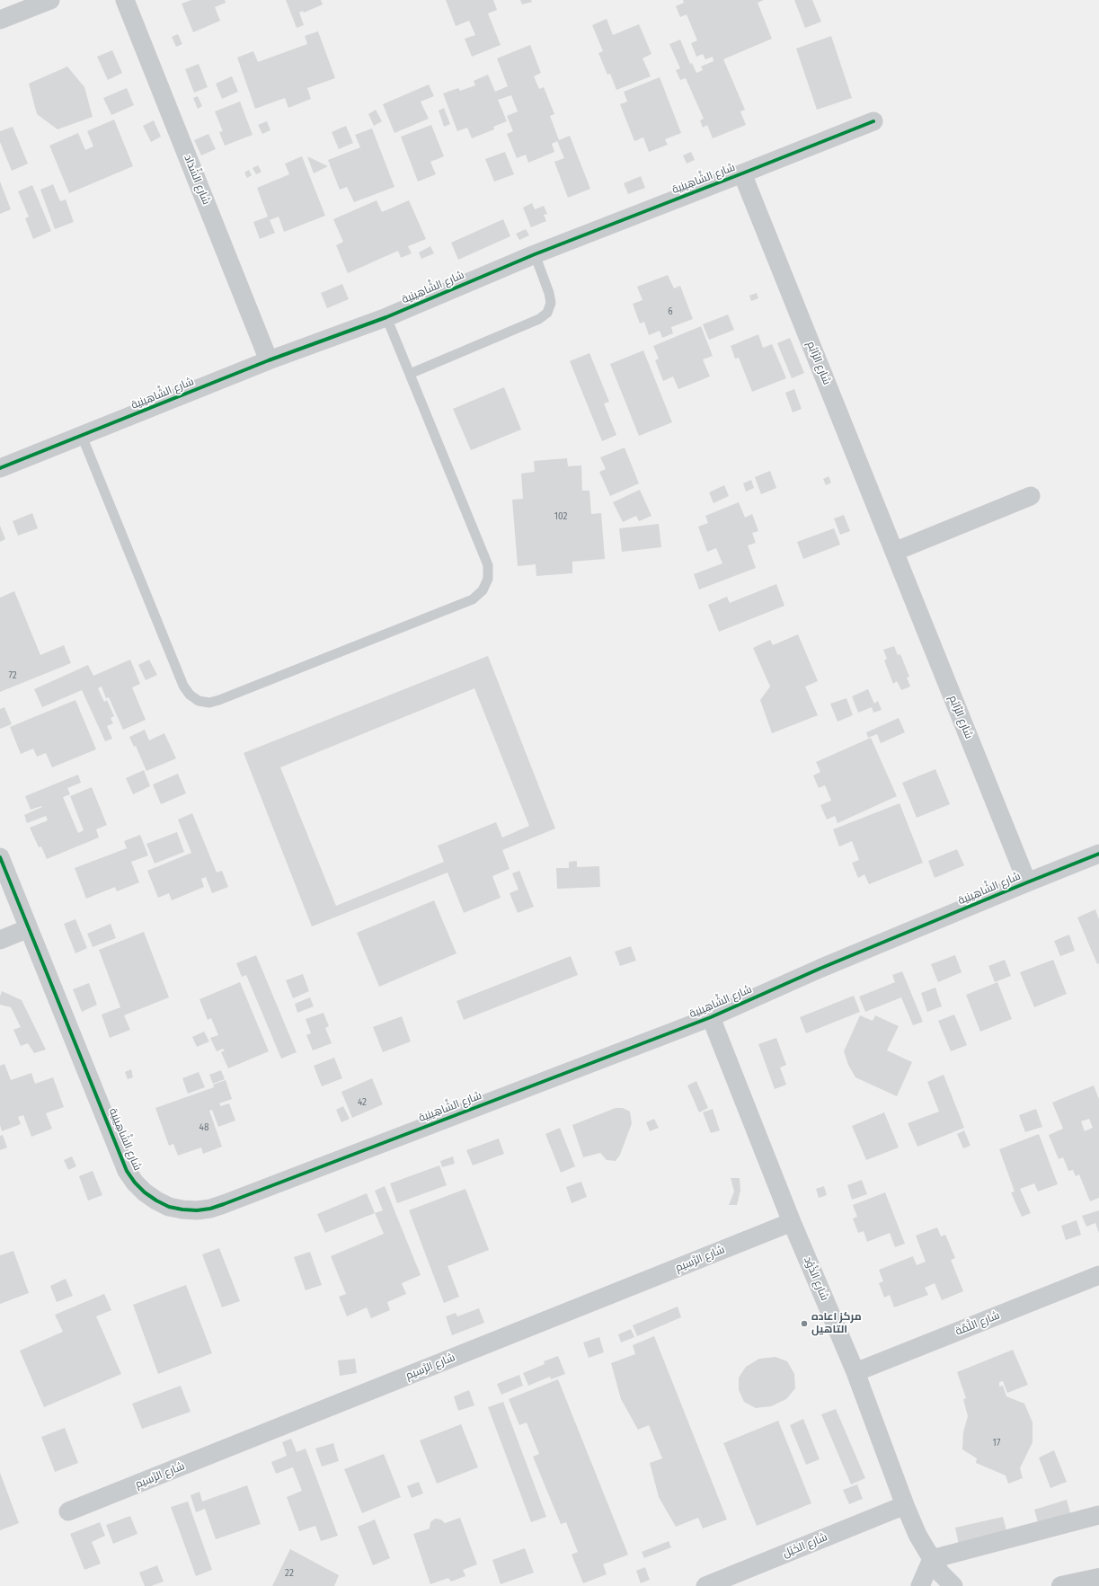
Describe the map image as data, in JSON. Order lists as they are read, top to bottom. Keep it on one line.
{"streets":{"street":["شارع الشَّاهِينِية","شارع الشِّدَاد","شارع الرَّائِم","شارع الرَّسِيم","شارع الذَّوْد","شارع اللَّمَّة","شارع الخَيْل"]},"crossings":[["شارع الشَّاهِينِية","شارع الشِّدَاد"],["شارع الشَّاهِينِية","شارع الرَّائِم"],["شارع الشَّاهِينِية","شارع الذَّوْد"],["شارع الرَّسِيم","شارع الذَّوْد"],["شارع الذَّوْد","شارع اللَّمَّة"],["شارع الذَّوْد","شارع الخَيْل"]],"places":["مركز اعاده التاهيل"],"house_numbers":["6","102","72","42","48","17","22"]}
